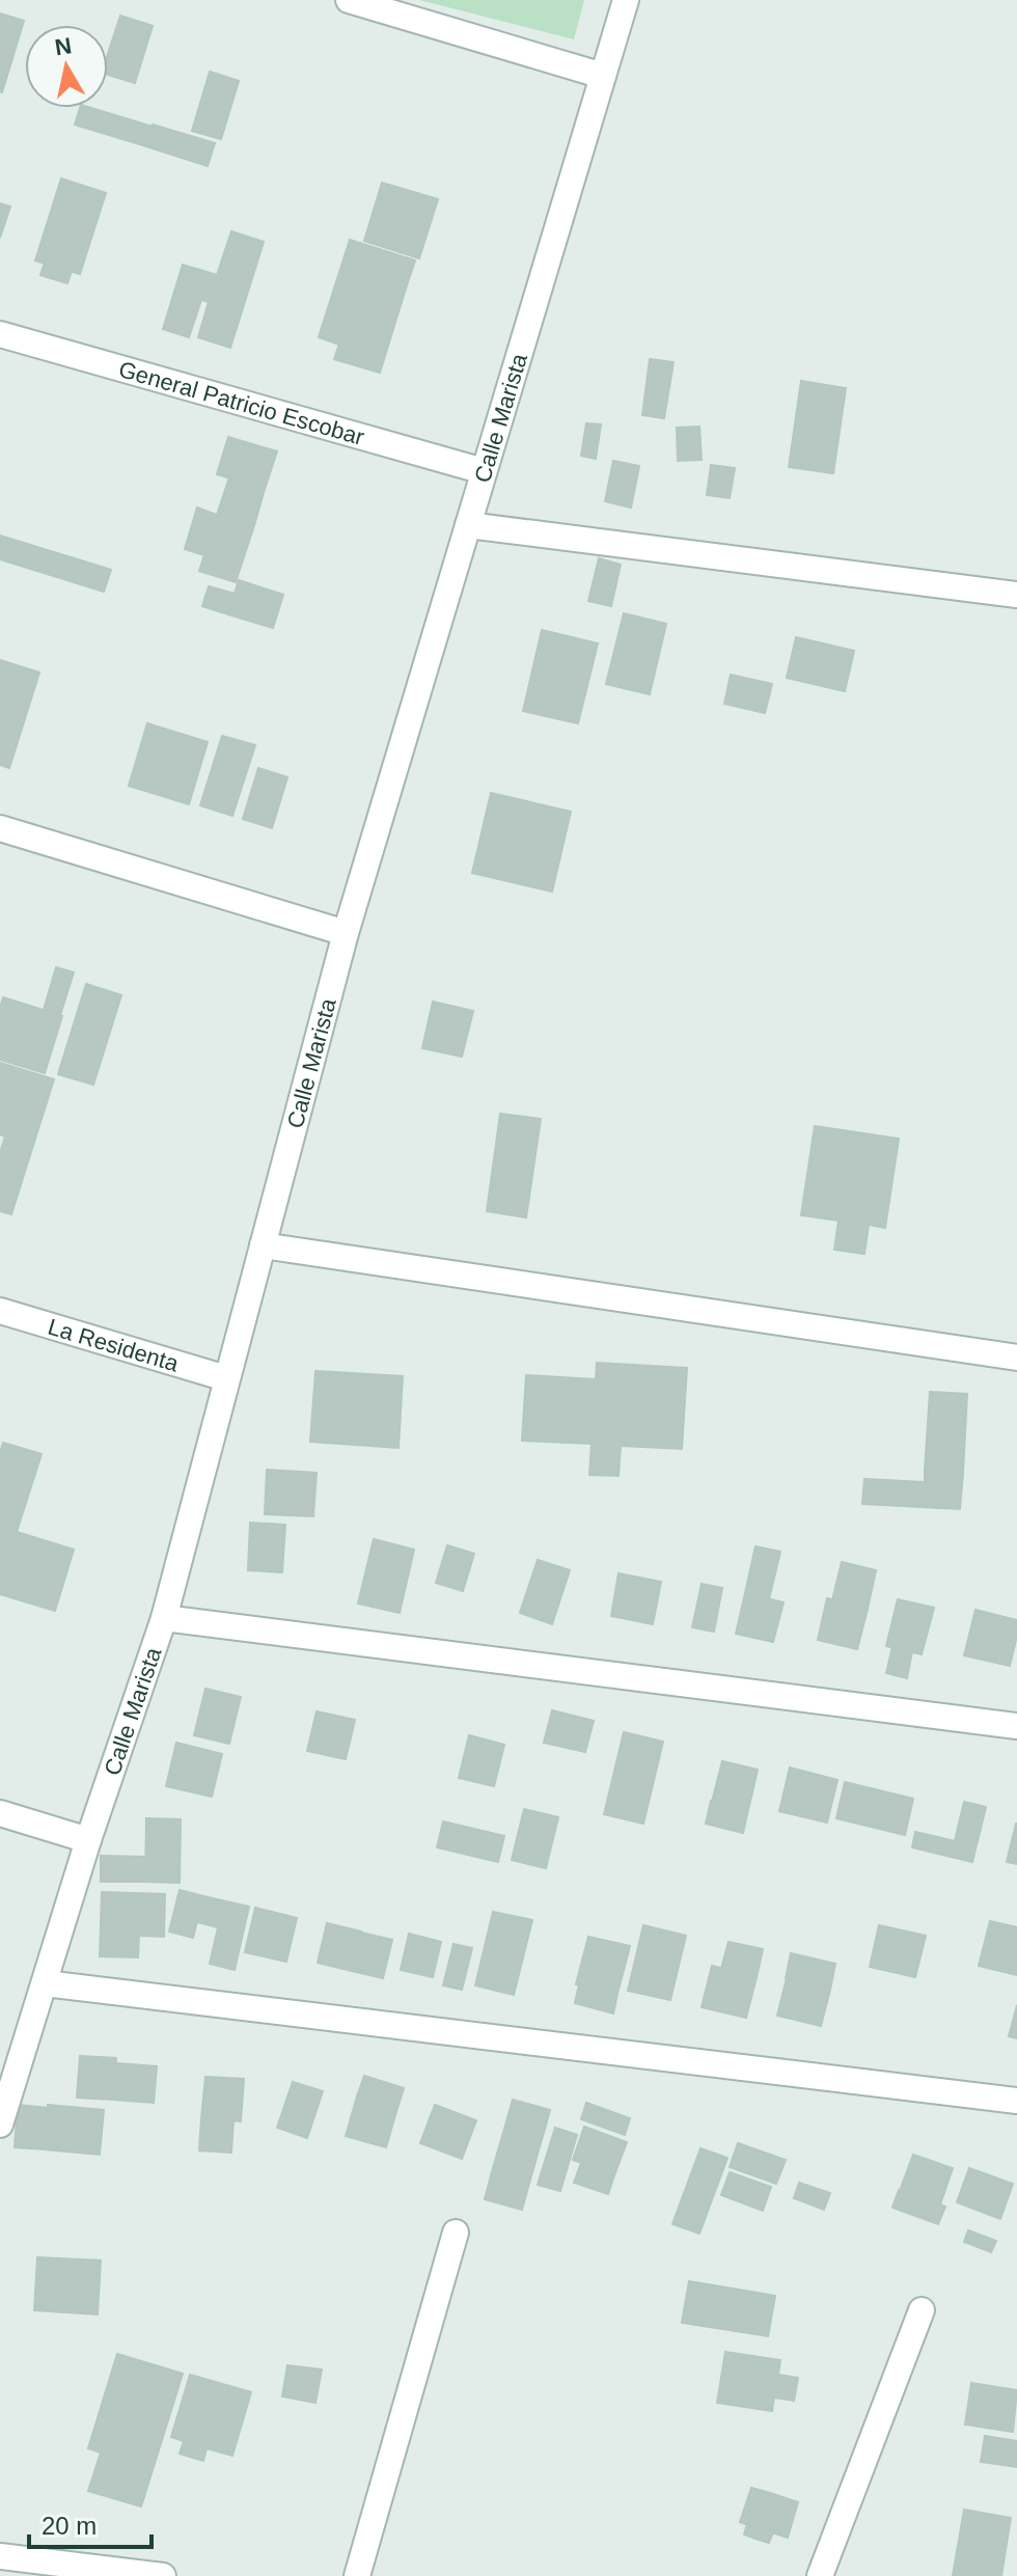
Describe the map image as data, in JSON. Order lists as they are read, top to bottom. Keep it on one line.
{"streets":{"street":["General Patricio Escobar","Calle Marista","La Residenta"]},"crossings":[["General Patricio Escobar","Calle Marista"],["Calle Marista","La Residenta"]],"scale_bar":"20 m","north":"top"}
